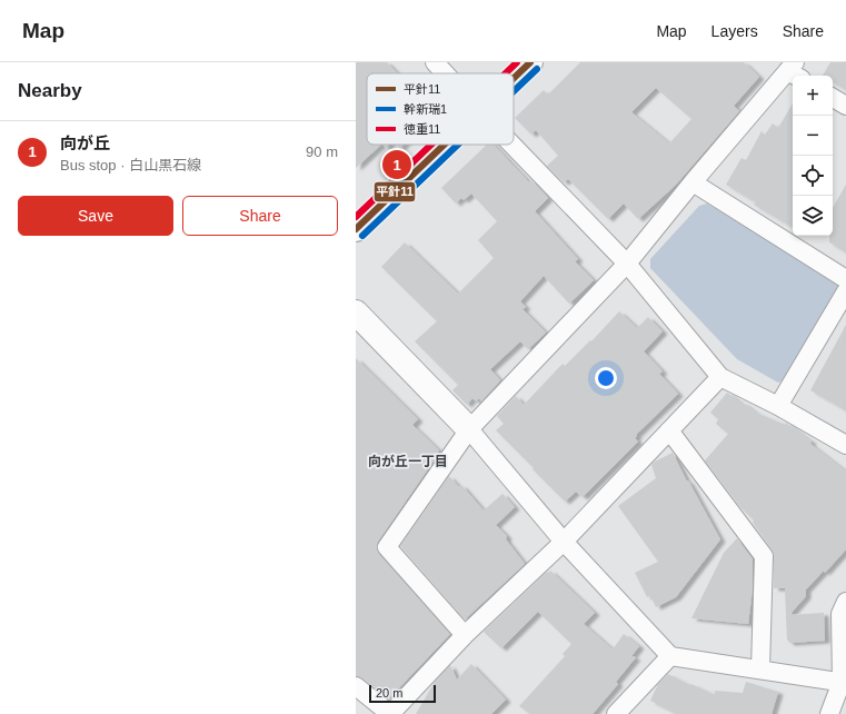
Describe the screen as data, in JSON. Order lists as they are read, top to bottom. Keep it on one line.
{"districts":["向が丘一丁目"],"lines":["transit line 平針11","transit line 徳重11","transit line 幹新瑞1"],"legend":["平針11","幹新瑞1","徳重11"],"scale_bar":"20 m","page":{"header":"Map","nav":["Map","Layers","Share"],"heading":"Nearby","map_buttons":["+","−"],"list":[{"mark":"1","name":"向が丘","note":"Bus stop · 白山黒石線","value":"90 m"}],"pins":"1","buttons":["Save","Share"],"scale":"20 m"}}
